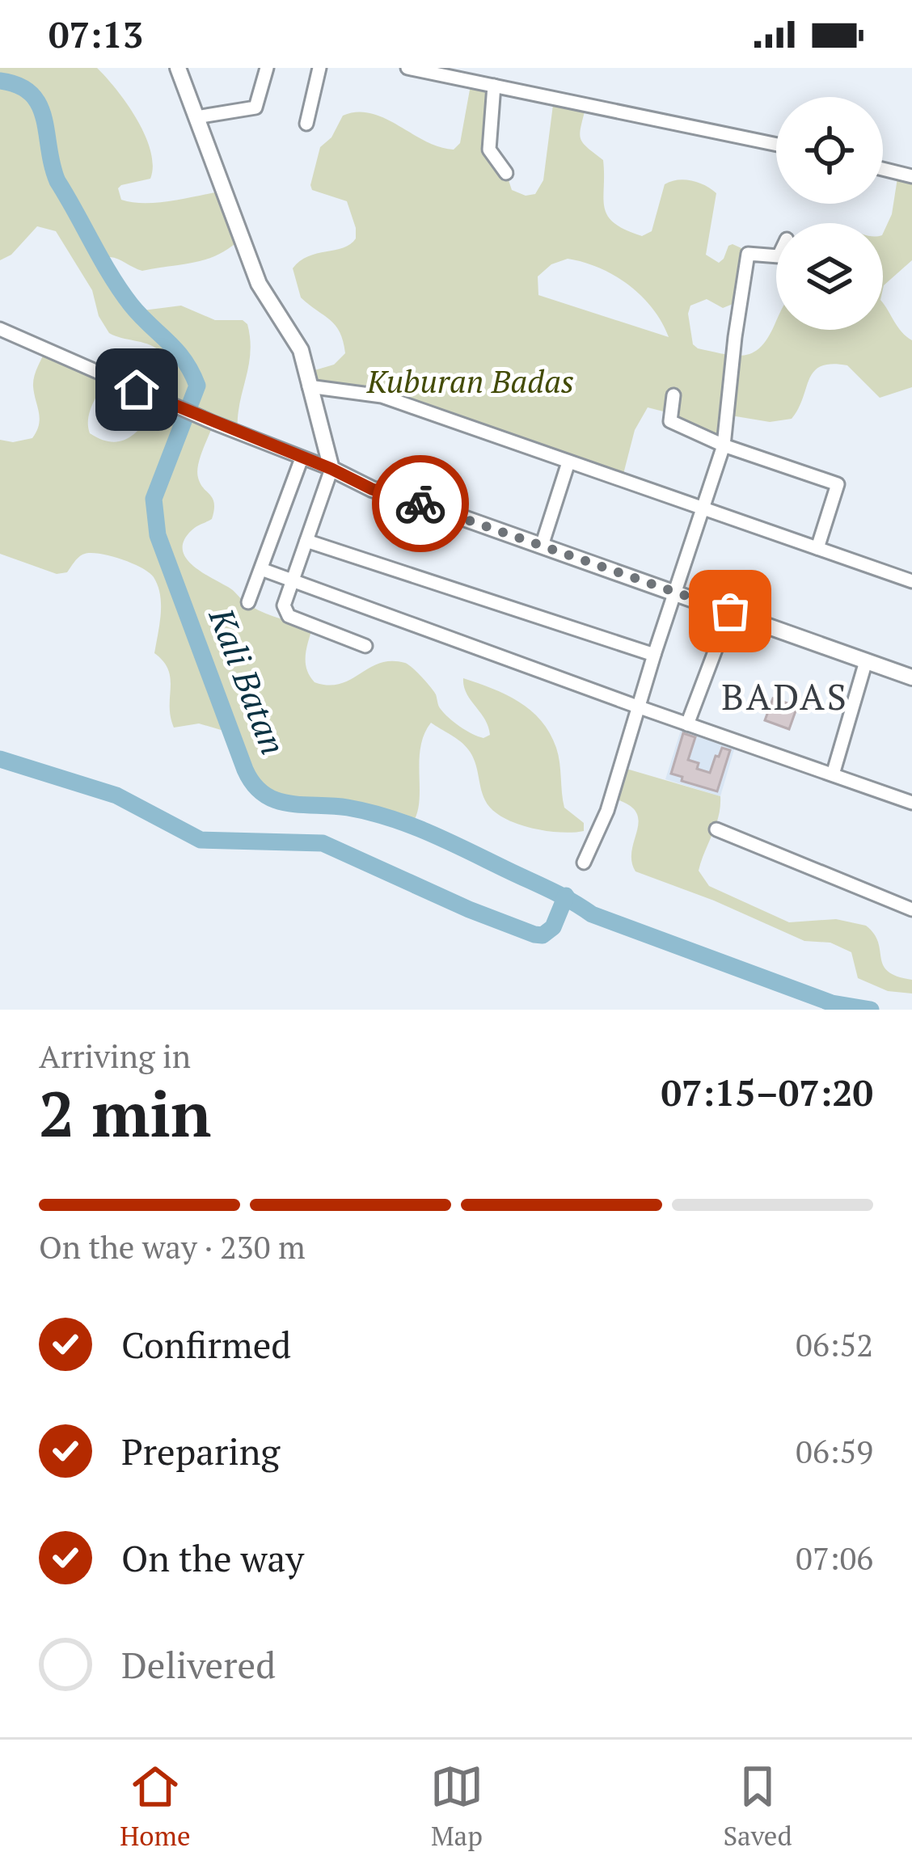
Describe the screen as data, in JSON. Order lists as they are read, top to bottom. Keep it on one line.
{"districts":["BADAS"],"water":["Kali Batan"],"parks":["Kuburan Badas"],"page":{"status":"07:13","heading":["2 min","Arriving in","07:15–07:20"],"bar":"On the way · 230 m","list":[["Confirmed","06:52"],["Preparing","06:59"],["On the way","07:06"],"Delivered"],"tabs":["Home","Map","Saved"]}}
